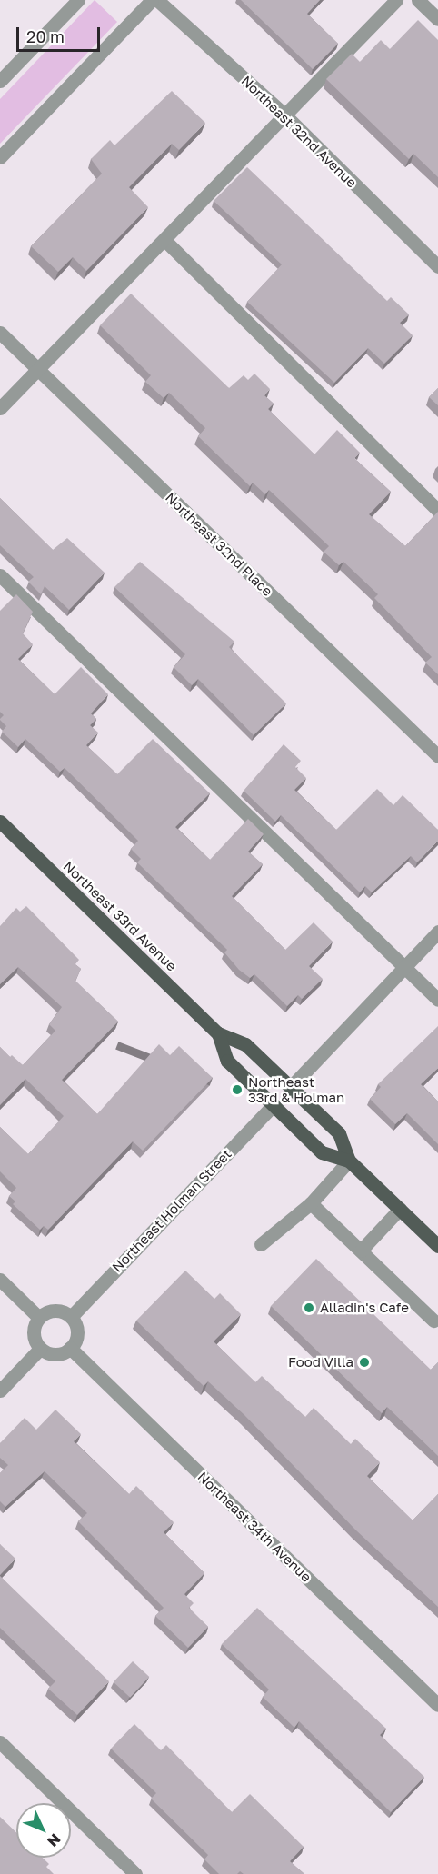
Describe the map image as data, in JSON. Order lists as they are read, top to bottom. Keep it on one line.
{"streets":{"main road":["Northeast 33rd Avenue"],"street":["Northeast 32nd Avenue","Northeast 32nd Place","Northeast Holman Street","Northeast 34th Avenue"]},"crossings":[["Northeast 33rd Avenue","Northeast Holman Street"],["Northeast Holman Street","Northeast 34th Avenue"]],"places":["Northeast 33rd & Holman","Alladin's Cafe","Food Villa"],"scale_bar":"20 m","north":"bottom right"}
